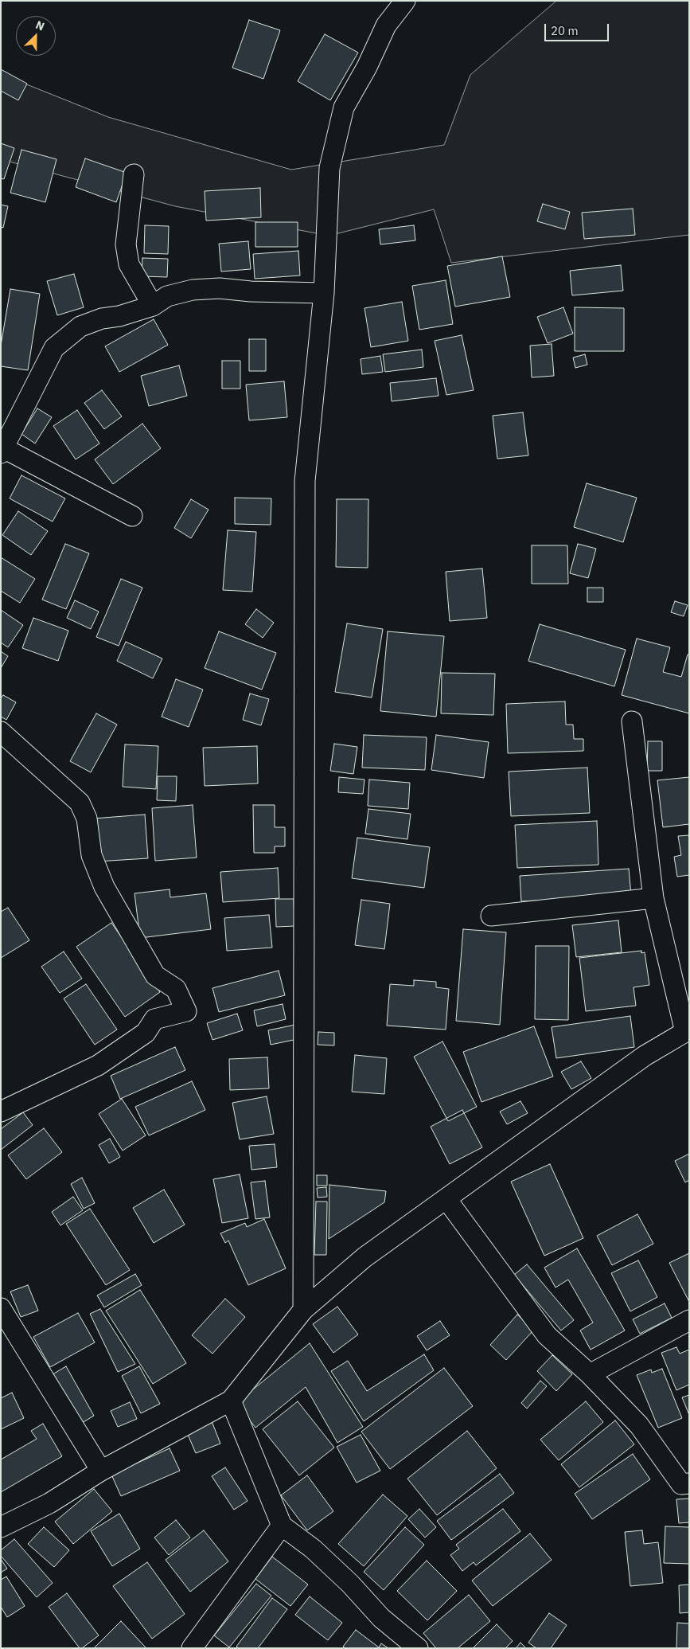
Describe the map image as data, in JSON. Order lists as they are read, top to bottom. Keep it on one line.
{"scale_bar":"20 m","north":"top right"}
